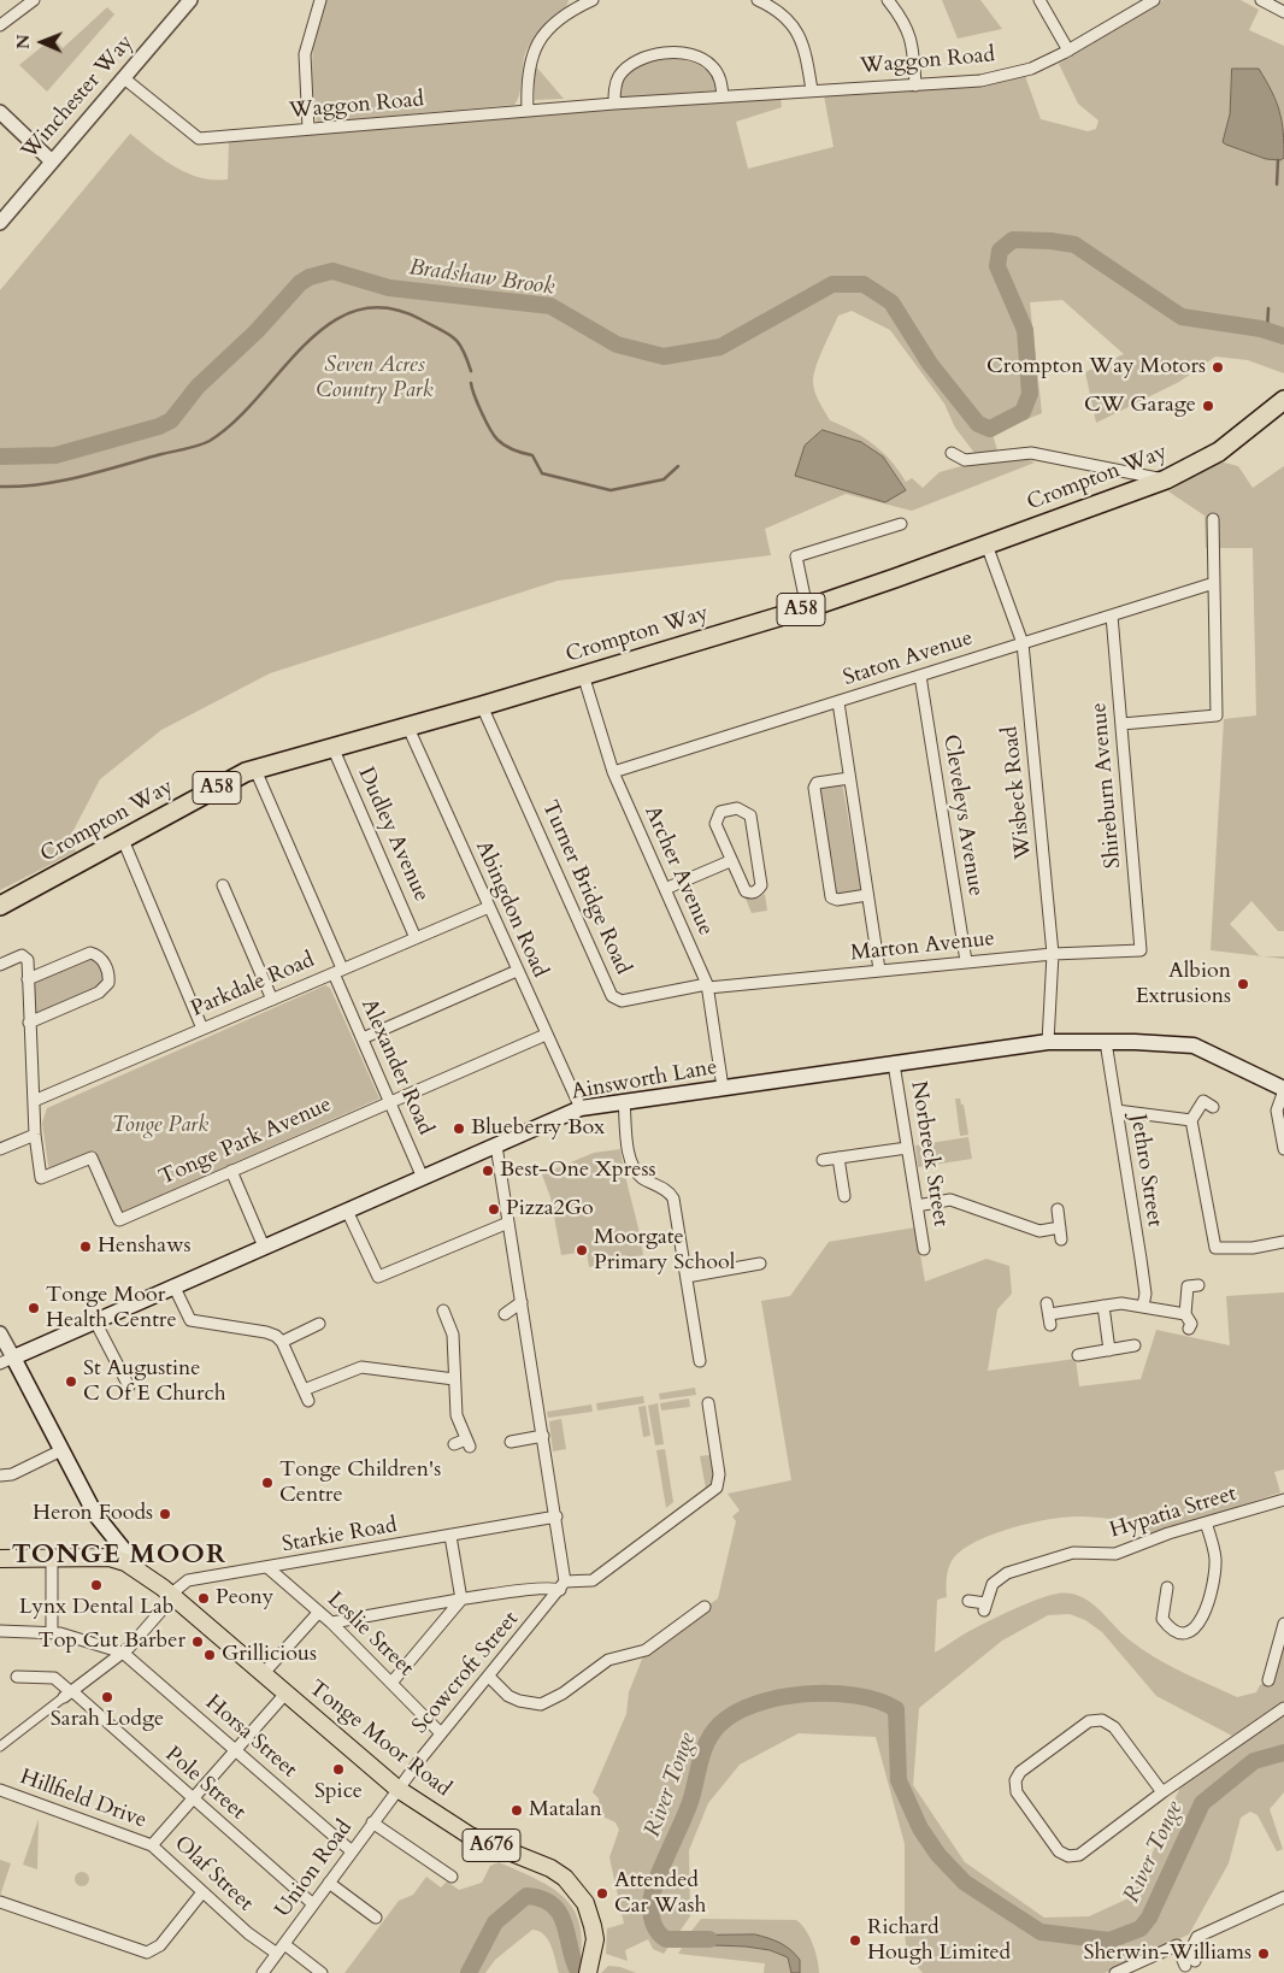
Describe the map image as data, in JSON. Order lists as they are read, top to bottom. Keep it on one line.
{"streets":{"highway":["Crompton Way","A58"],"main road":["Ainsworth Lane","Tonge Moor Road","A676"],"street":["Waggon Road","Winchester Way","Staton Avenue","Shireburn Avenue","Wisbeck Road","Cleveleys Avenue","Dudley Avenue","Archer Avenue","Turner Bridge Road","Abingdon Road","Marton Avenue","Parkdale Road","Alexander Road","Tonge Park Avenue","Norbreck Street","Jethro Street","Hypatia Street","Starkie Road","Leslie Street","Scowcroft Street","Horsa Street","Pole Street","Hillfield Drive","Union Road","Olaf Street"]},"crossings":[["Waggon Road","Winchester Way"],["Crompton Way","Wisbeck Road"],["Crompton Way","Dudley Avenue"],["Crompton Way","Archer Avenue"],["Crompton Way","Turner Bridge Road"],["Crompton Way","Abingdon Road"],["Crompton Way","Alexander Road"],["Staton Avenue","Shireburn Avenue"],["Staton Avenue","Wisbeck Road"],["Staton Avenue","Cleveleys Avenue"],["Staton Avenue","Archer Avenue"],["Shireburn Avenue","Marton Avenue"],["Wisbeck Road","Marton Avenue"],["Wisbeck Road","Ainsworth Lane"],["Cleveleys Avenue","Marton Avenue"],["Dudley Avenue","Parkdale Road"],["Archer Avenue","Turner Bridge Road"],["Archer Avenue","Marton Avenue"],["Archer Avenue","Ainsworth Lane"],["Turner Bridge Road","Marton Avenue"],["Abingdon Road","Parkdale Road"],["Abingdon Road","Ainsworth Lane"],["Abingdon Road","Tonge Park Avenue"],["Parkdale Road","Alexander Road"],["Alexander Road","Ainsworth Lane"],["Alexander Road","Tonge Park Avenue"],["Ainsworth Lane","Norbreck Street"],["Ainsworth Lane","Jethro Street"],["Starkie Road","Leslie Street"],["Starkie Road","Tonge Moor Road"],["Leslie Street","Scowcroft Street"],["Scowcroft Street","Tonge Moor Road"],["Scowcroft Street","Union Road"],["Horsa Street","Union Road"],["Tonge Moor Road","Union Road"],["Pole Street","Union Road"],["Hillfield Drive","Olaf Street"],["Union Road","Olaf Street"]],"districts":["TONGE MOOR"],"water":["Bradshaw Brook","River Tonge"],"parks":["Seven Acres Country Park","Tonge Park"],"places":["Crompton Way Motors","CW Garage","Albion Extrusions","Blueberry Box","Best-One Xpress","Pizza2Go","Henshaws","Moorgate Primary School","Tonge Moor Health Centre","St Augustine C Of E Church","Tonge Children's Centre","Heron Foods","Lynx Dental Lab","Peony","Top Cut Barber","Grillicious","Sarah Lodge","Spice","Matalan","Attended Car Wash","Richard Hough Limited","Sherwin-Williams"],"north":"left"}
